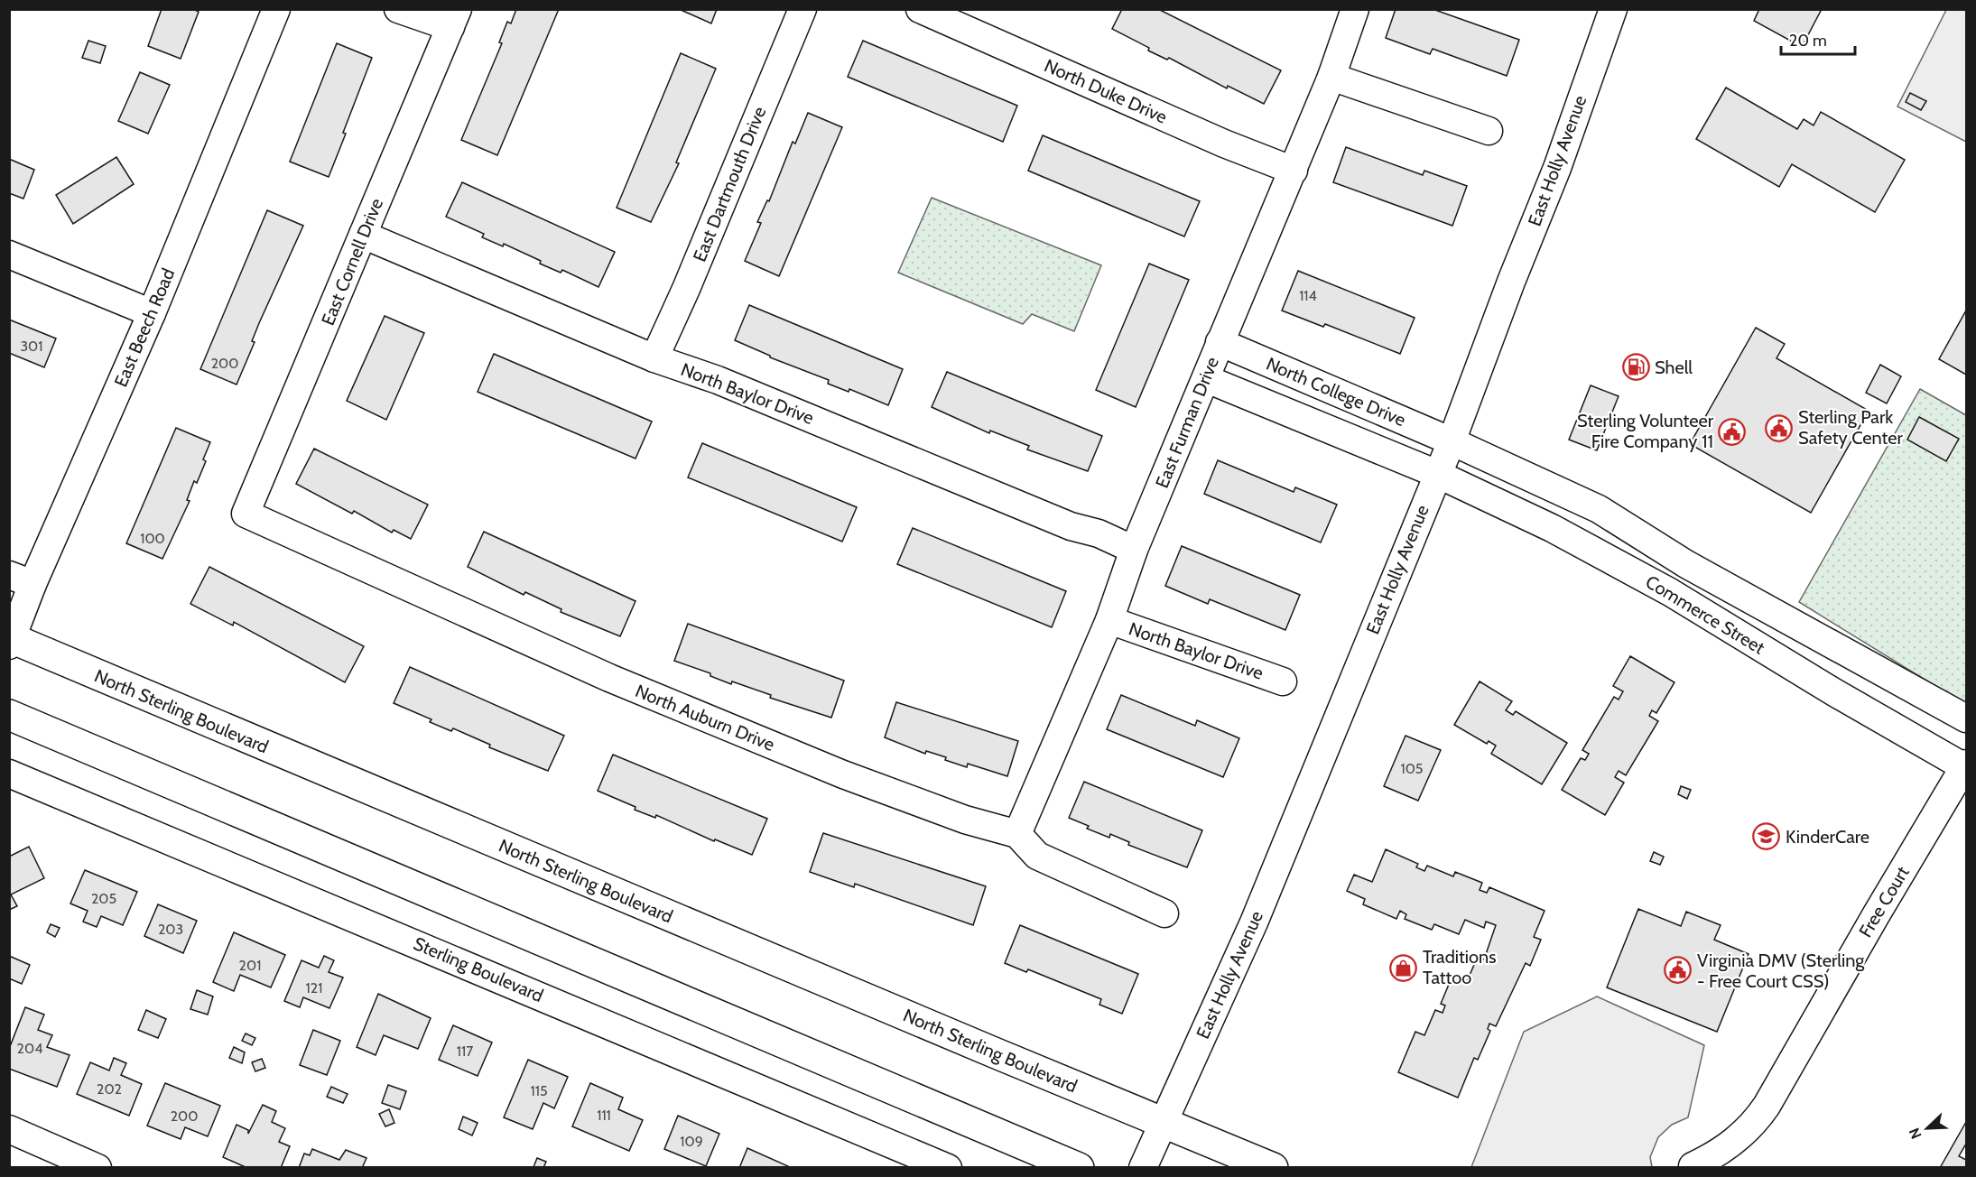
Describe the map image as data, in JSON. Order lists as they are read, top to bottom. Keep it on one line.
{"streets":{"main road":["North Sterling Boulevard"],"street":["North Duke Drive","East Holly Avenue","East Dartmouth Drive","East Cornell Drive","East Beech Road","North College Drive","North Baylor Drive","East Furman Drive","Commerce Street","North Auburn Drive","Free Court","Sterling Boulevard"]},"crossings":[["North Duke Drive","East Furman Drive"],["East Holly Avenue","North College Drive"],["East Holly Avenue","Commerce Street"],["East Holly Avenue","North Sterling Boulevard"],["East Dartmouth Drive","North Baylor Drive"],["East Cornell Drive","North Baylor Drive"],["East Cornell Drive","North Auburn Drive"],["East Beech Road","North Sterling Boulevard"],["North College Drive","East Furman Drive"],["North College Drive","Commerce Street"],["North Baylor Drive","East Furman Drive"],["East Furman Drive","North Auburn Drive"],["Commerce Street","Free Court"]],"places":{"fuel station":["Shell"],"public building":["Sterling Park Safety Center","Sterling Volunteer Fire Company 11","Virginia DMV (Sterling - Free Court CSS)"],"school or university":["KinderCare"],"shop":["Traditions Tattoo"]},"house_numbers":["114","301","200","100","105","205","203","201","121","204","117","202","115","111","200","109"],"scale_bar":"20 m","north":"bottom left"}
